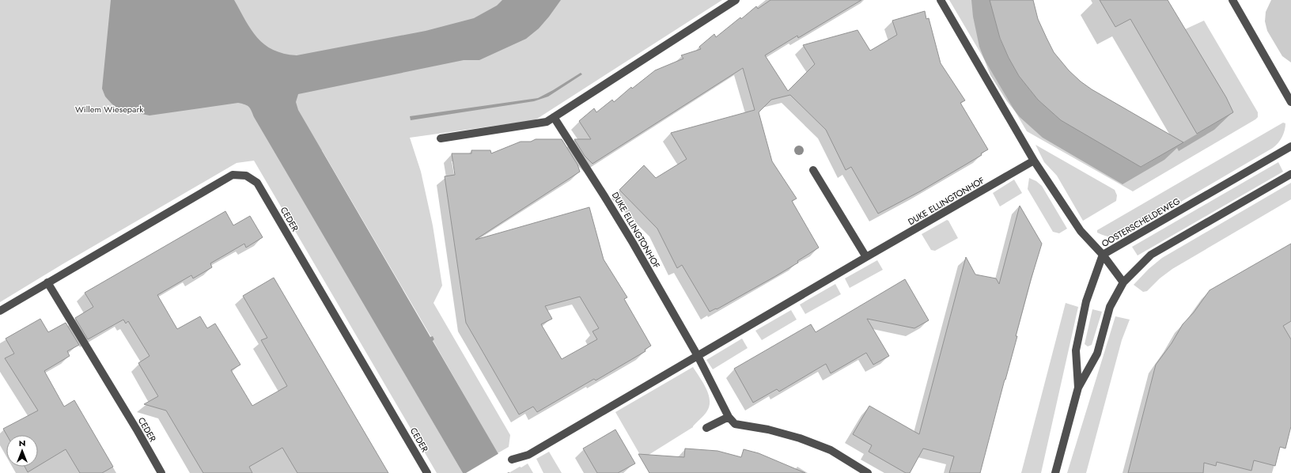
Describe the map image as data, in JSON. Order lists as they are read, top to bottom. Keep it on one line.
{"streets":{"street":["DUKE ELLINGTONHOF","CEDER","OOSTERSCHELDEWEG"]},"parks":["Willem Wiesepark"],"north":"top"}
